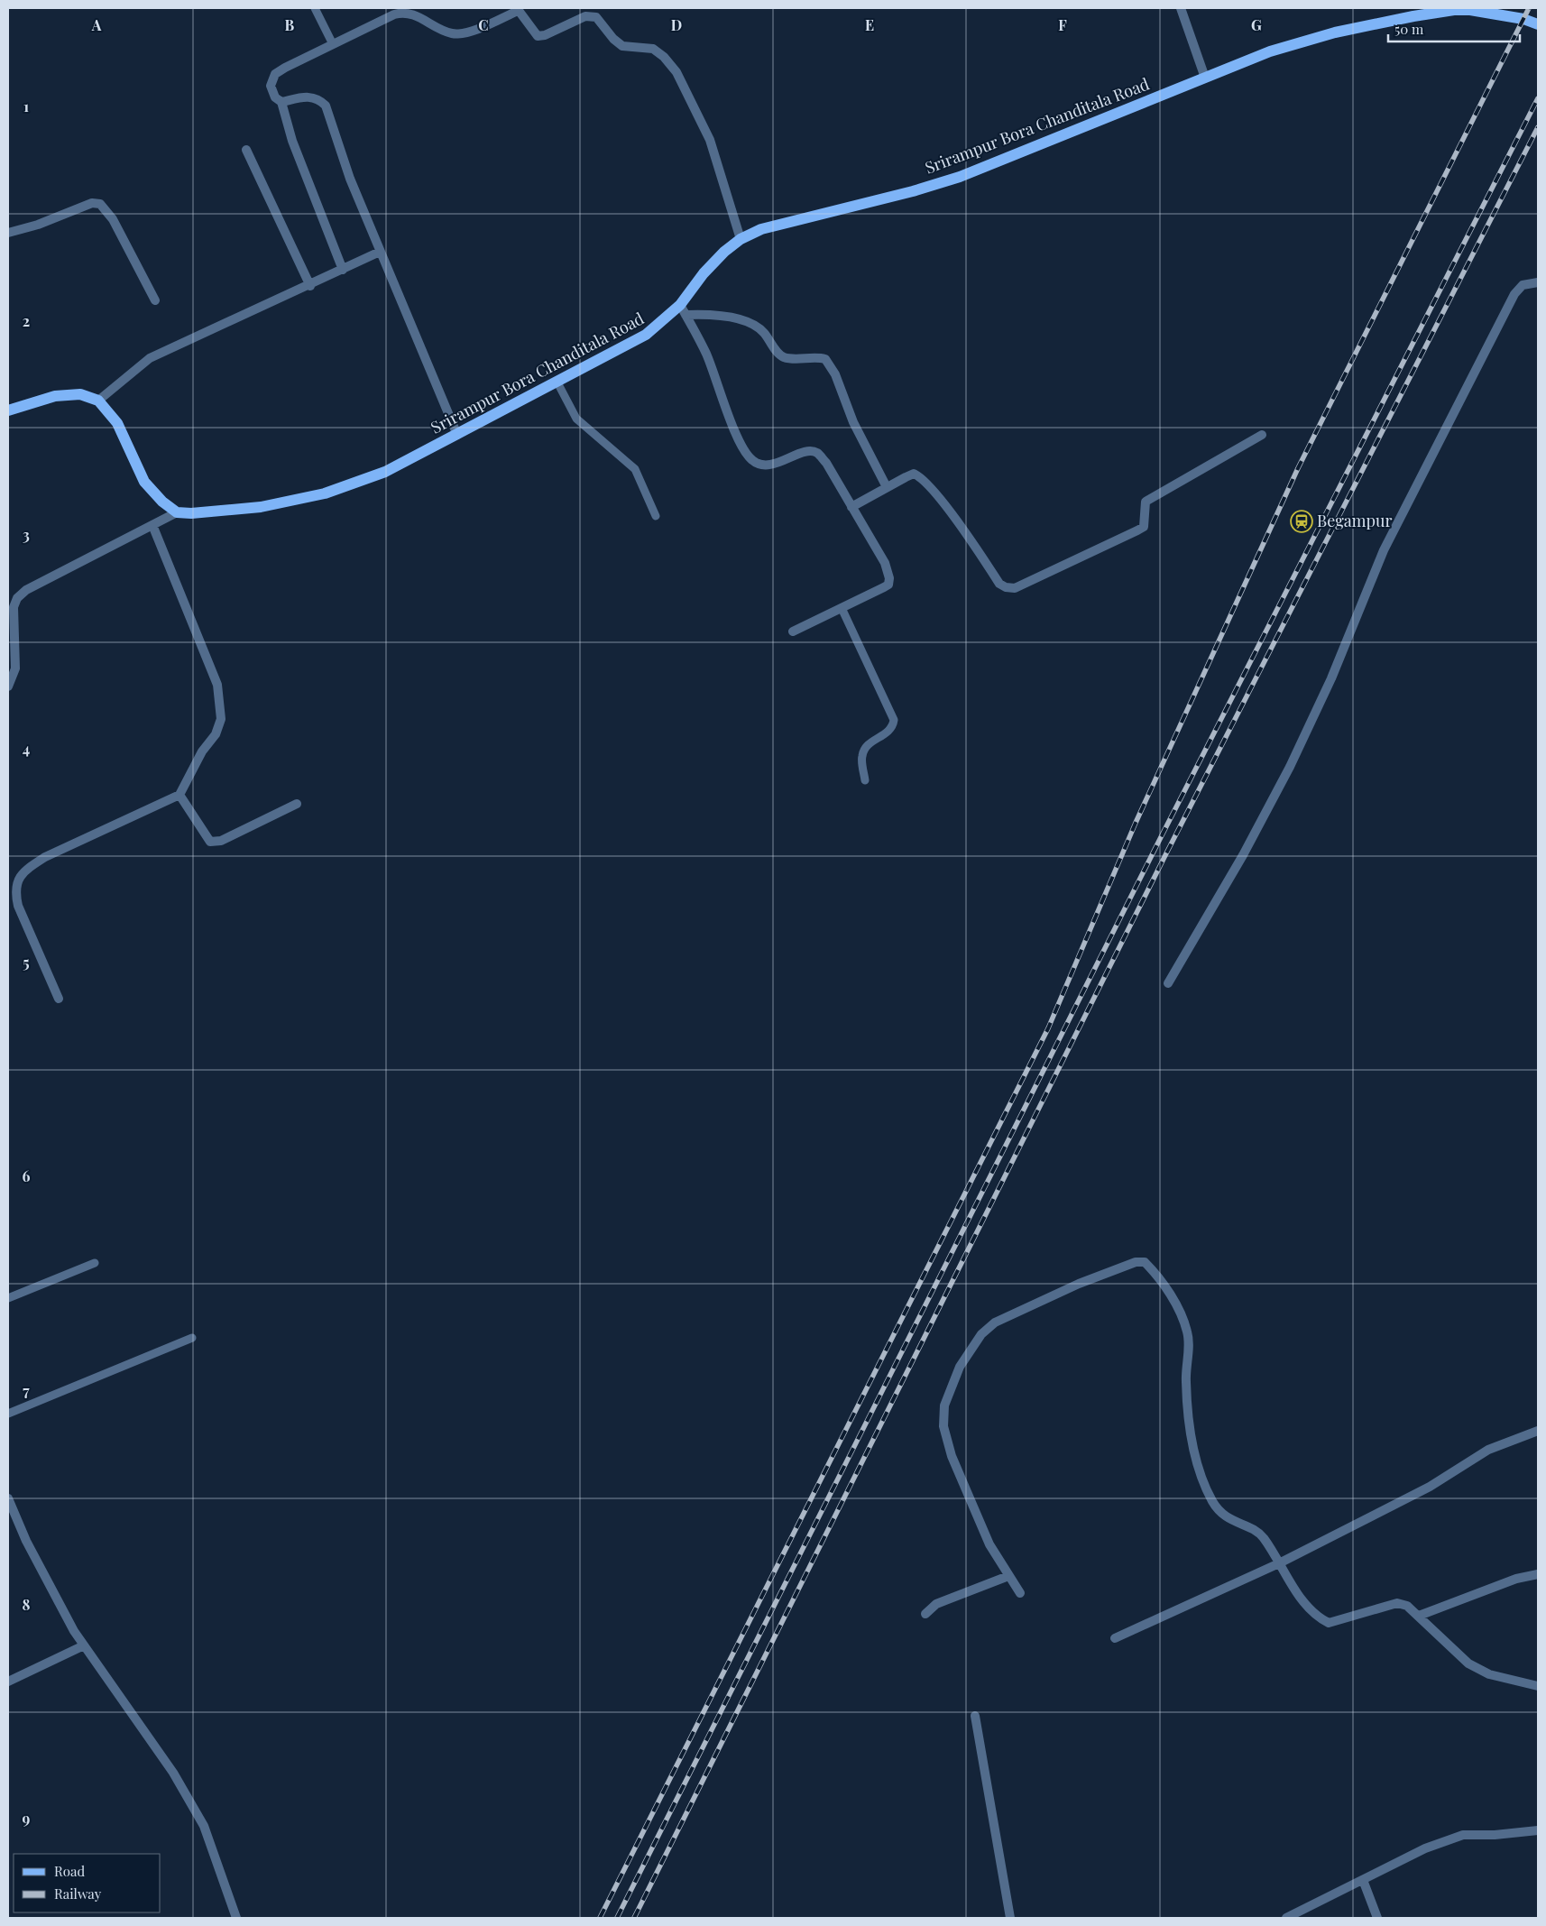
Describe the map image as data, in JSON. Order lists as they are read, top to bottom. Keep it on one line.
{"streets":{"main road":["Srirampur Bora Chanditala Road"]},"places":{"station":["Begampur"]},"legend":["Road","Railway"],"scale_bar":"50 m","grid":{"columns":["A","B","C","D","E","F","G"],"rows":["1","2","3","4","5","6","7","8","9"]}}
